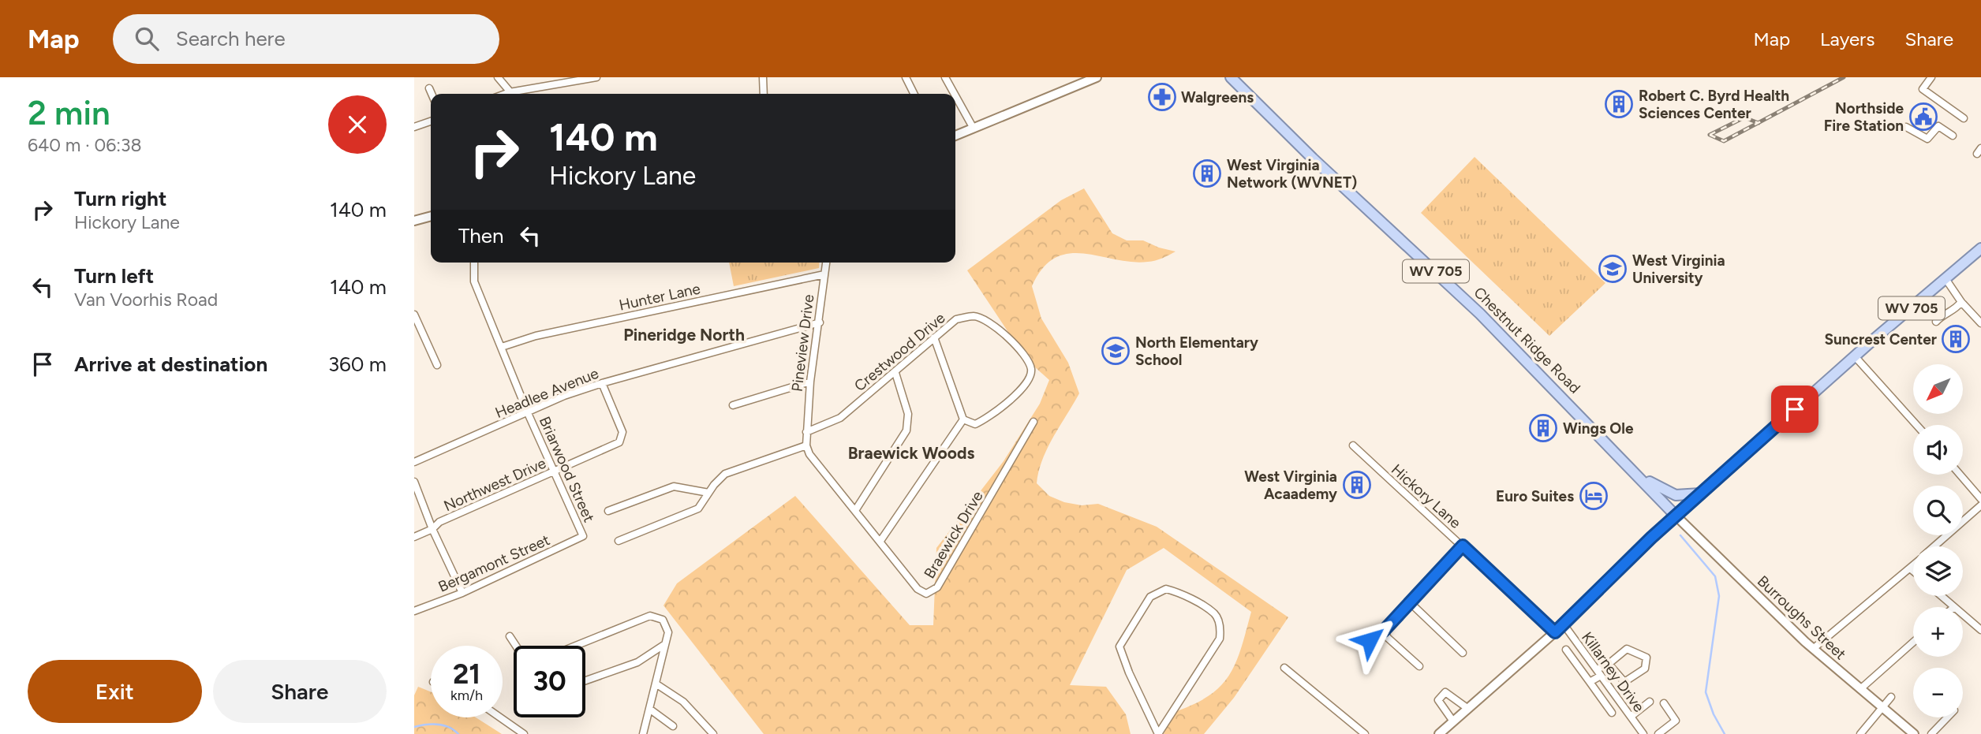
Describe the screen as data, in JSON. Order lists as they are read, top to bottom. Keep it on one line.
{"streets":{"main road":["WV 705","Chestnut Ridge Road"],"street":["Hunter Lane","Pineview Drive","Crestwood Drive","Headlee Avenue","Briarwood Street","Northwest Drive","Hickory Lane","Braewick Drive","Bergamont Street","Burroughs Street","Killarney Drive"]},"crossings":[["WV 705","Chestnut Ridge Road"],["WV 705","Burroughs Street"],["Hunter Lane","Pineview Drive"],["Hunter Lane","Briarwood Street"],["Chestnut Ridge Road","Burroughs Street"],["Pineview Drive","Crestwood Drive"],["Pineview Drive","Headlee Avenue"],["Headlee Avenue","Briarwood Street"],["Headlee Avenue","Northwest Drive"],["Briarwood Street","Northwest Drive"],["Briarwood Street","Bergamont Street"]],"districts":["Pineridge North","Braewick Woods"],"places":{"pharmacy":["Walgreens"],"building":["Robert C. Byrd Health Sciences Center","West Virginia Network (WVNET)","Suncrest Center","Wings Ole","West Virginia Acaademy"],"public building":["Northside Fire Station"],"school or university":["West Virginia University","North Elementary School"],"hotel":["Euro Suites"]},"north":"bottom left","page":{"header":"Map","search":"Search here","nav":["Map","Layers","Share"],"heading":["2 min","640 m · 06:38"],"turn":["140 m","Hickory Lane"],"list":[{"name":"Turn right","note":"Hickory Lane","value":"140 m"},{"name":"Turn left","note":"Van Voorhis Road","value":"140 m"},{"name":"Arrive at destination","value":"360 m"}],"then":"Then","map_buttons":["+","−"],"speed":"21 km/h","limit":"30","buttons":["Exit","Share"]}}
